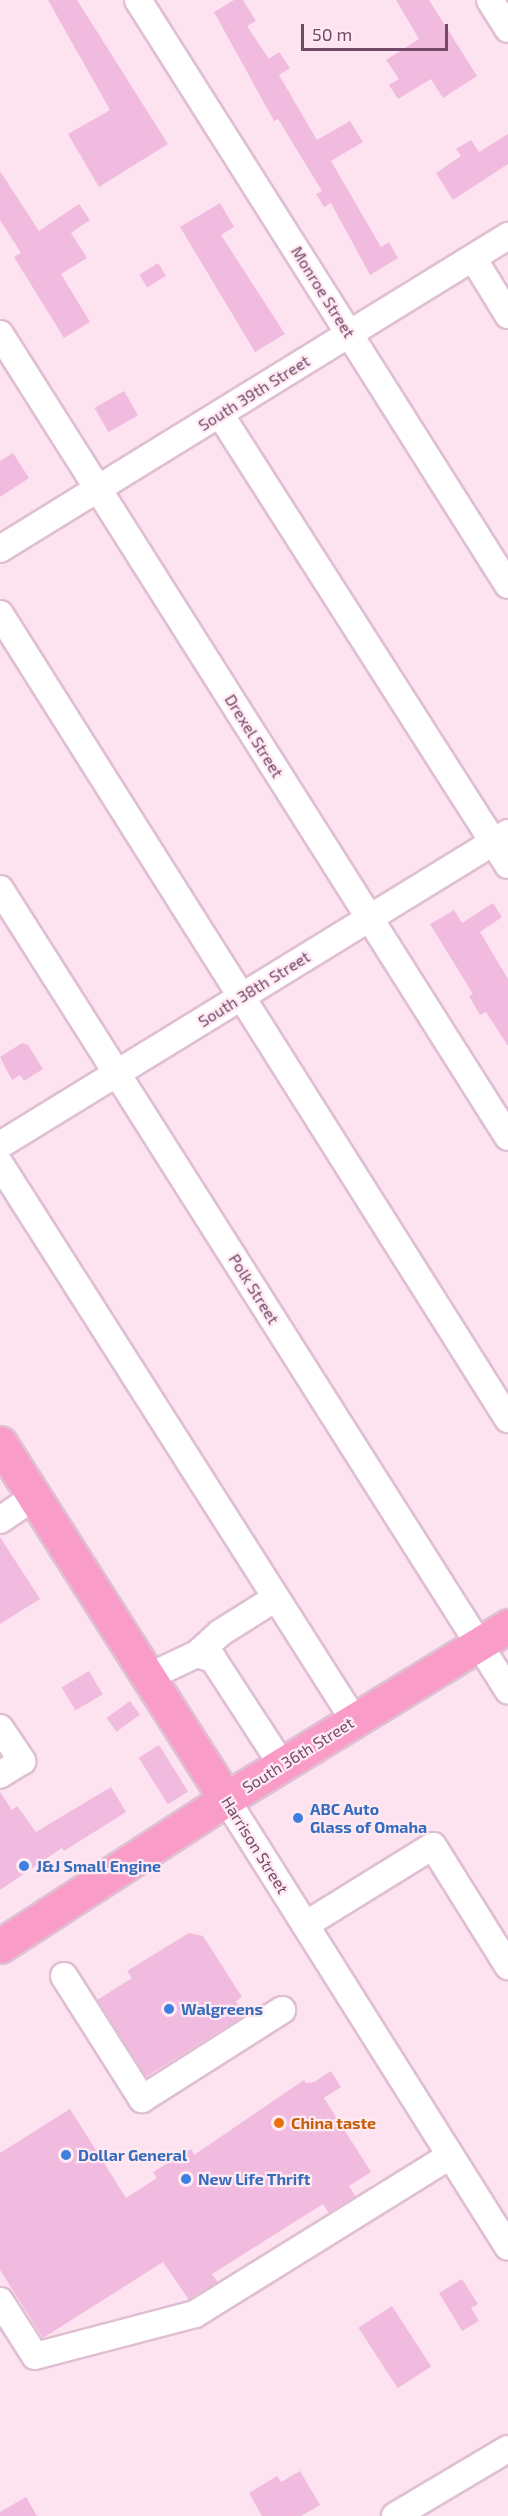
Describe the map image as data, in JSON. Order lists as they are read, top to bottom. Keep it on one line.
{"streets":{"main road":["South 36th Street","Harrison Street"],"street":["Monroe Street","South 39th Street","Drexel Street","South 38th Street","Polk Street"]},"crossings":[["Monroe Street","South 39th Street"],["South 39th Street","Drexel Street"],["Drexel Street","South 38th Street"],["South 38th Street","Polk Street"],["Polk Street","South 36th Street"],["South 36th Street","Harrison Street"]],"places":["ABC Auto Glass of Omaha","J&J Small Engine","Walgreens","China taste","Dollar General","New Life Thrift"],"scale_bar":"50 m"}
